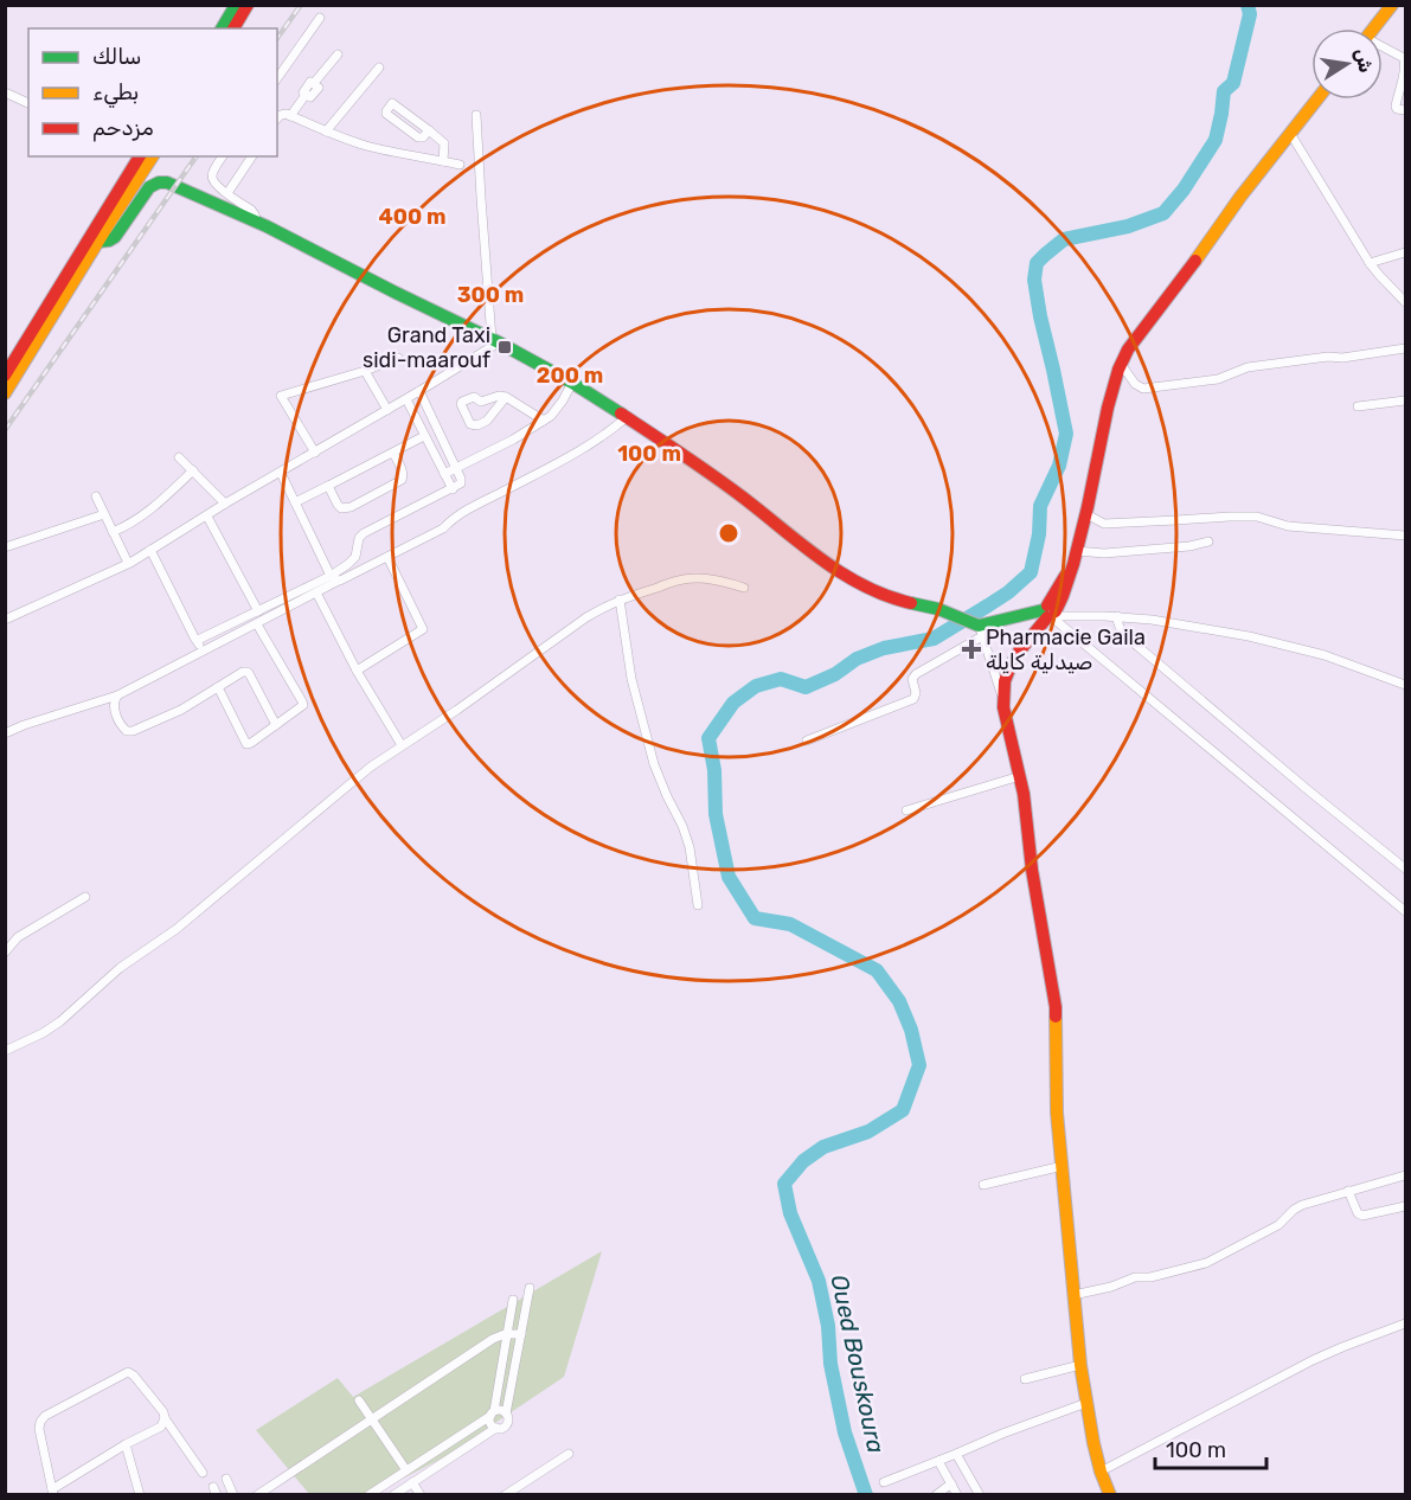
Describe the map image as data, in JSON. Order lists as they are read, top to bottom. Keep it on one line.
{"water":["Oued Bouskoura"],"places":{"transit":["Grand Taxi sidi-maarouf"],"health":["Pharmacie Gaila صيدلية كايلة"]},"legend":["سالك","بطيء","مزدحم"],"scale_bar":"100 m","north":"right","rings":["400 m","300 m","200 m","100 m"]}
